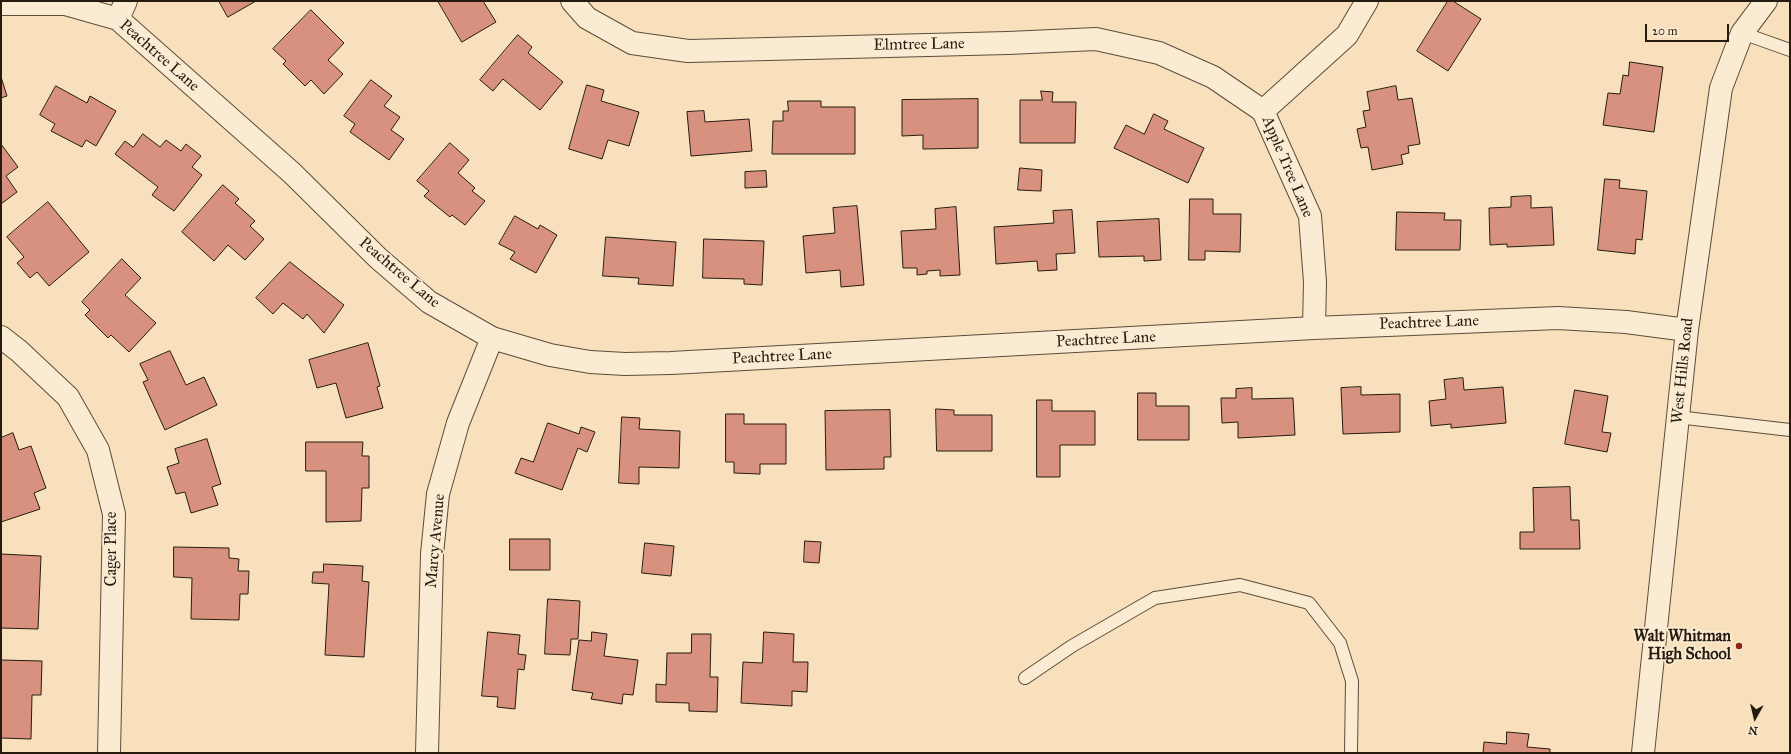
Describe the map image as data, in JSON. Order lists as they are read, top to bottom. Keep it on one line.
{"streets":{"street":["Elmtree Lane","Peachtree Lane","Apple Tree Lane","West Hills Road","Marcy Avenue","Cager Place"]},"crossings":[["Elmtree Lane","Apple Tree Lane"],["Peachtree Lane","Apple Tree Lane"],["Peachtree Lane","West Hills Road"],["Peachtree Lane","Marcy Avenue"]],"places":["Walt Whitman High School"],"scale_bar":"20 m","north":"bottom"}
